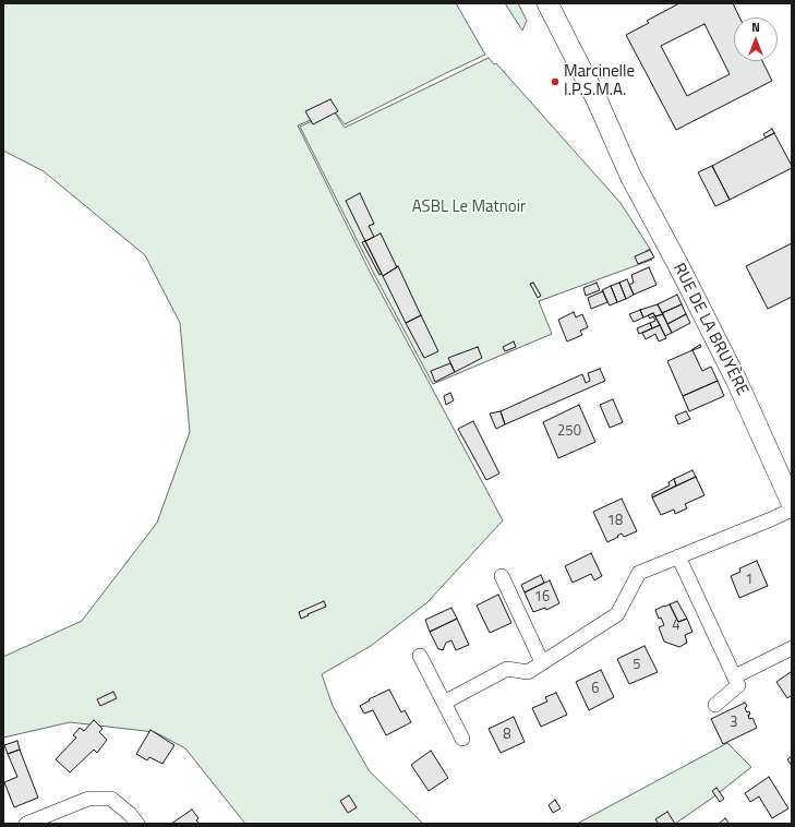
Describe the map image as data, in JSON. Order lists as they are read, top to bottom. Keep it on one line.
{"streets":{"street":["RUE DE LA BRUYÈRE"]},"parks":["ASBL Le Matnoir"],"places":["Marcinelle I.P.S.M.A."],"house_numbers":["250","18","1","16","4","5","6","3","8"],"north":"top"}
